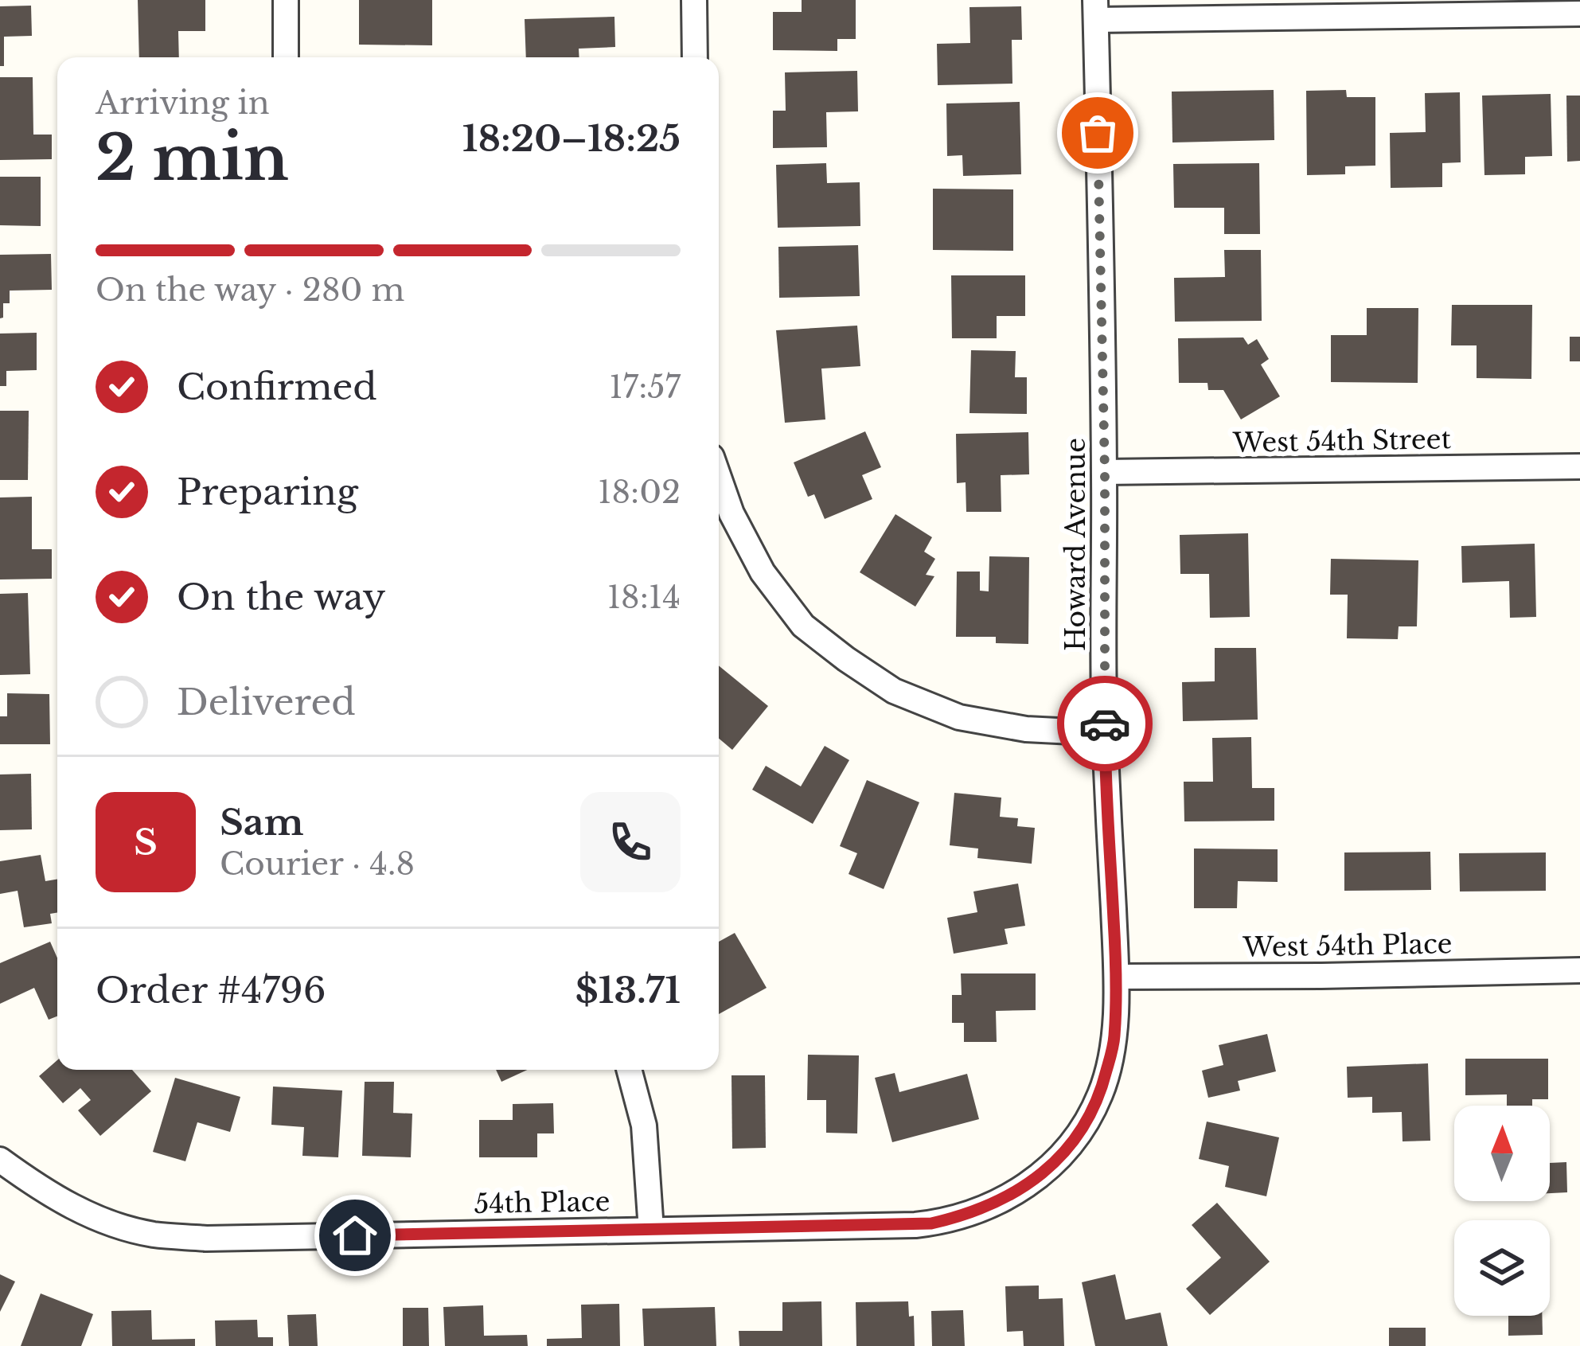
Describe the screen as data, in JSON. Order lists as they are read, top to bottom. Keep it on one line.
{"streets":{"street":["West 54th Street","Howard Avenue","West 54th Place","54th Place"]},"crossings":[["West 54th Street","Howard Avenue"],["Howard Avenue","West 54th Place"],["Howard Avenue","54th Place"]],"north":"top","page":{"heading":["2 min","Arriving in","18:20–18:25"],"panel":["Sam","Courier · 4.8","Order #4796","$13.71"],"bar":"On the way · 280 m","list":[["Confirmed","17:57"],["Preparing","18:02"],["On the way","18:14"],"Delivered"],"round":"S"}}
